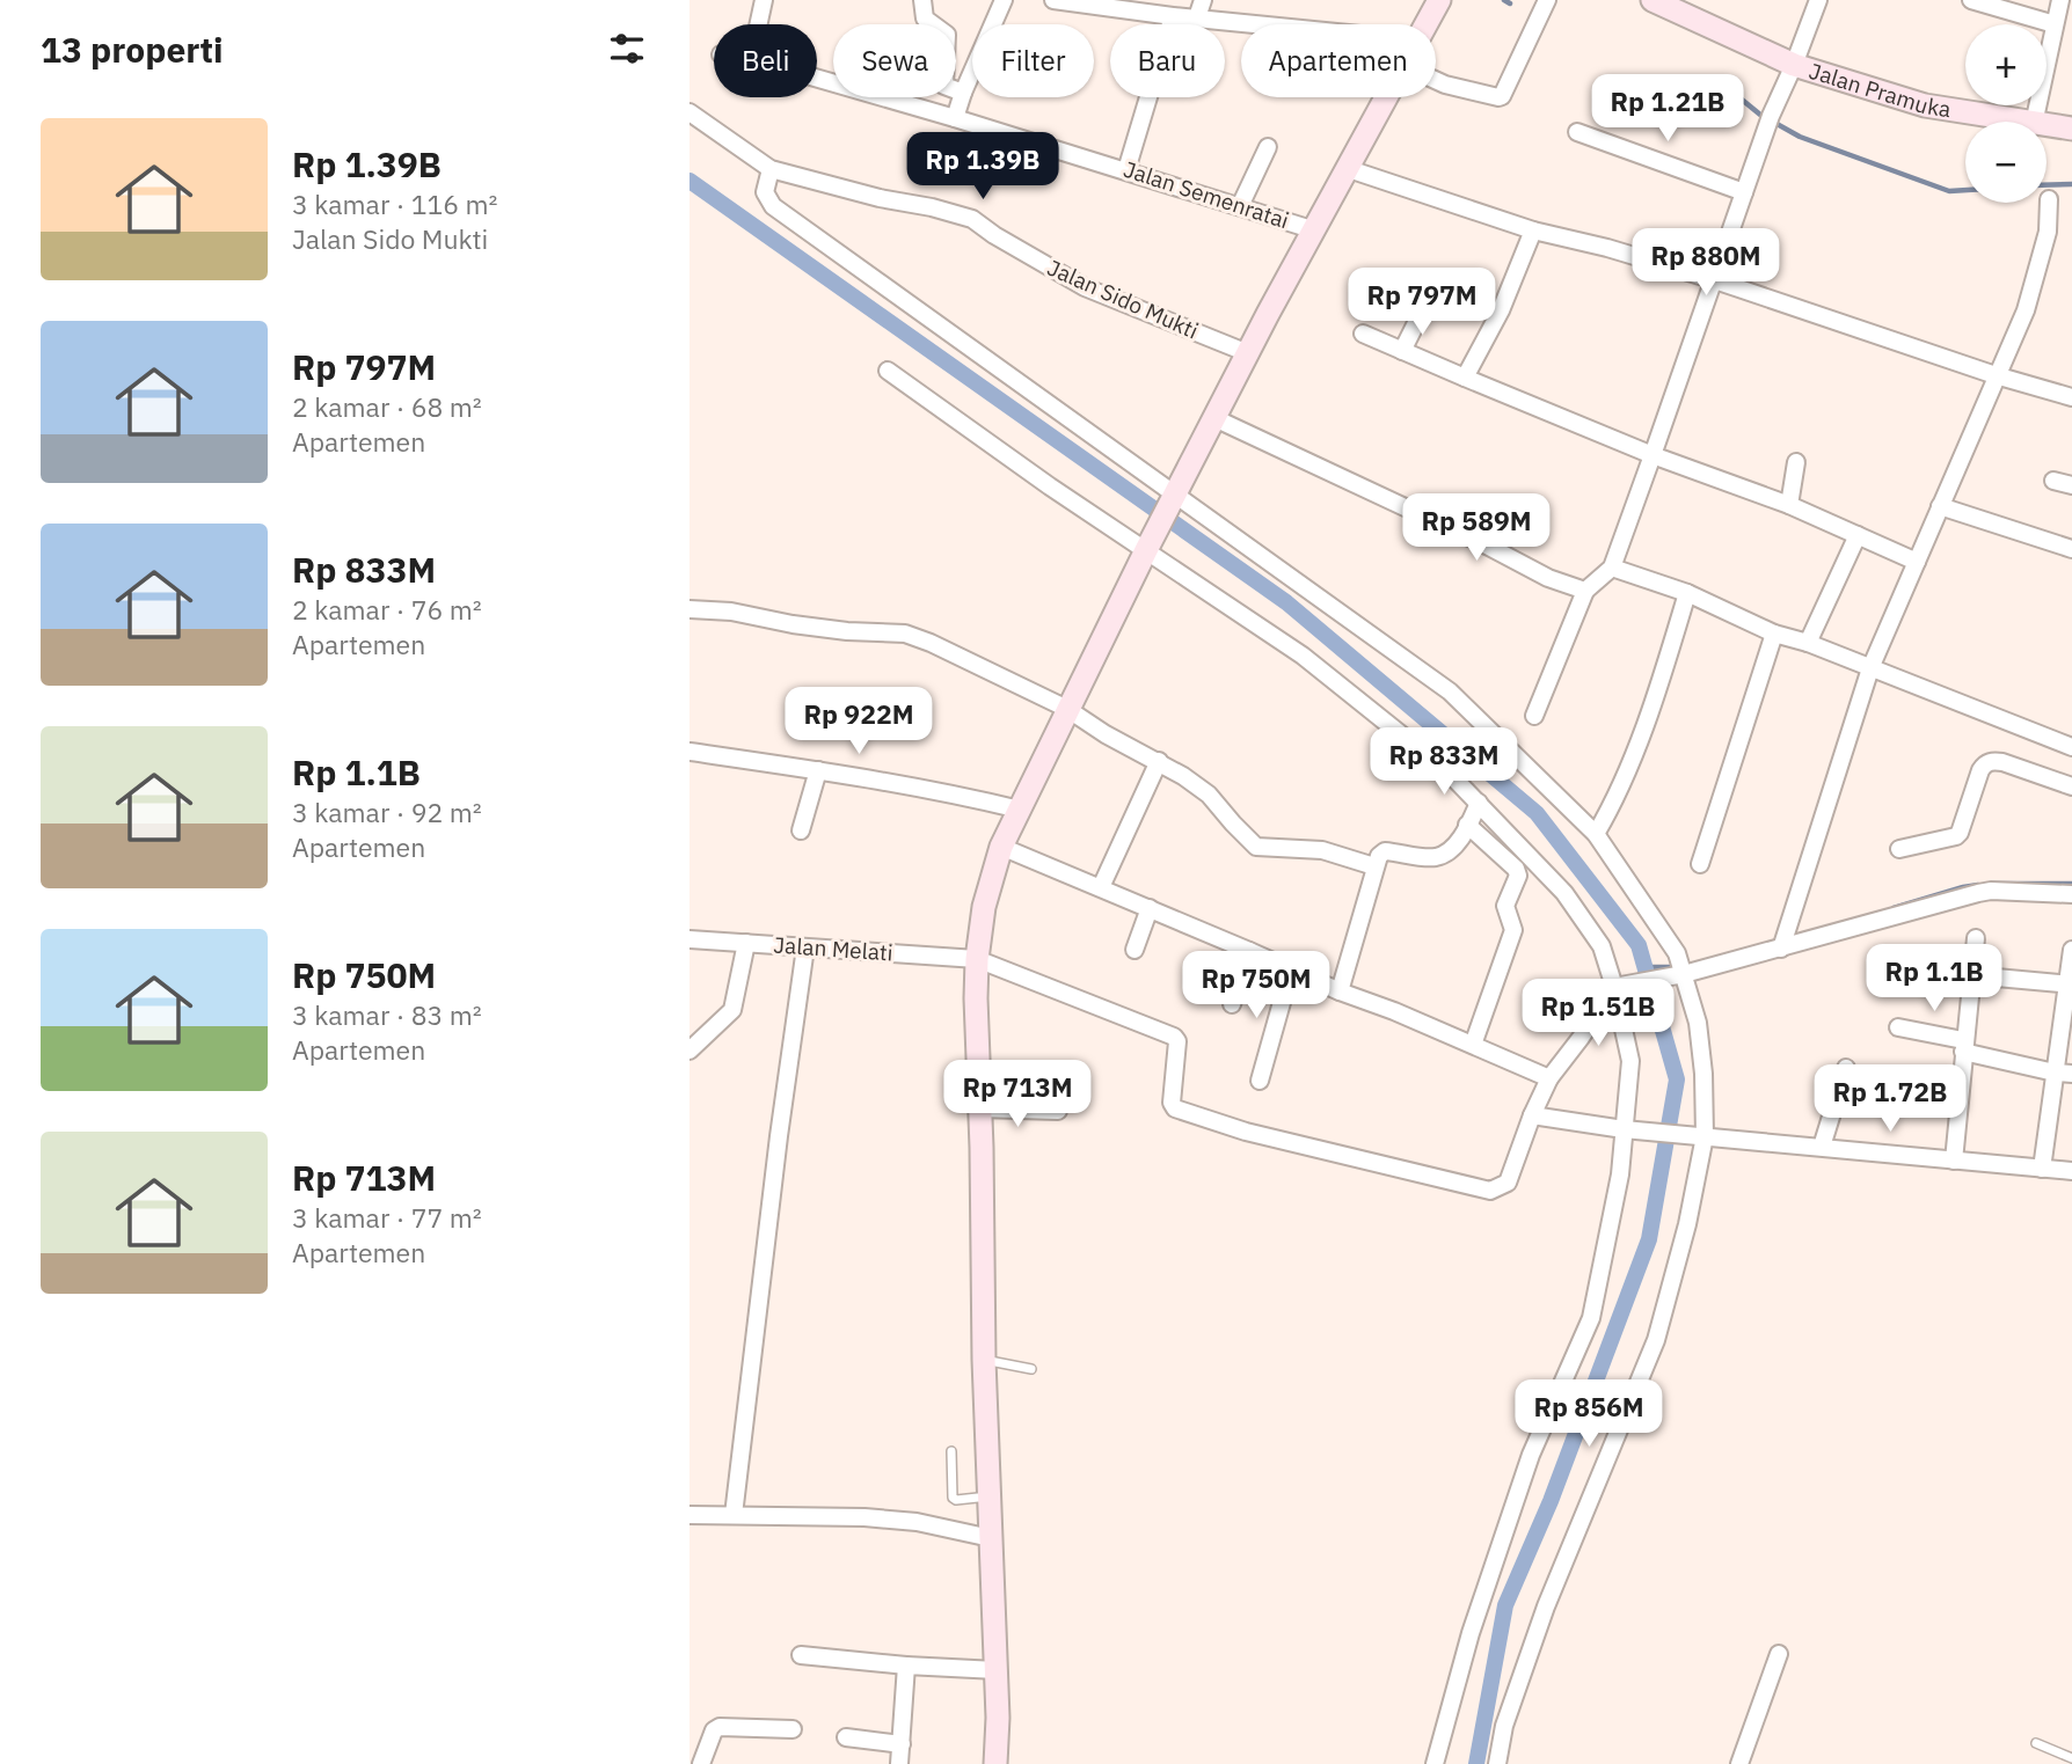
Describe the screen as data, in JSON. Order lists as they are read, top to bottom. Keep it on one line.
{"streets":{"main road":["Jalan Pramuka"],"street":["Jalan Semenratai","Jalan Sido Mukti","Jalan Melati"]},"page":{"heading":"13 properti","map_buttons":["+","−"],"chip":["Beli","Sewa","Filter","Baru","Apartemen"],"price":["Rp 1.21B","Rp 1.39B","Rp 880M","Rp 797M","Rp 589M","Rp 922M","Rp 833M","Rp 1.1B","Rp 750M","Rp 1.51B","Rp 713M","Rp 1.72B","Rp 856M"],"list":[{"name":"Rp 1.39B","note":"3 kamar · 116 m² · Jalan Sido Mukti"},{"name":"Rp 797M","note":"2 kamar · 68 m² · Apartemen"},{"name":"Rp 833M","note":"2 kamar · 76 m² · Apartemen"},{"name":"Rp 1.1B","note":"3 kamar · 92 m² · Apartemen"},{"name":"Rp 750M","note":"3 kamar · 83 m² · Apartemen"},{"name":"Rp 713M","note":"3 kamar · 77 m² · Apartemen"}]}}
